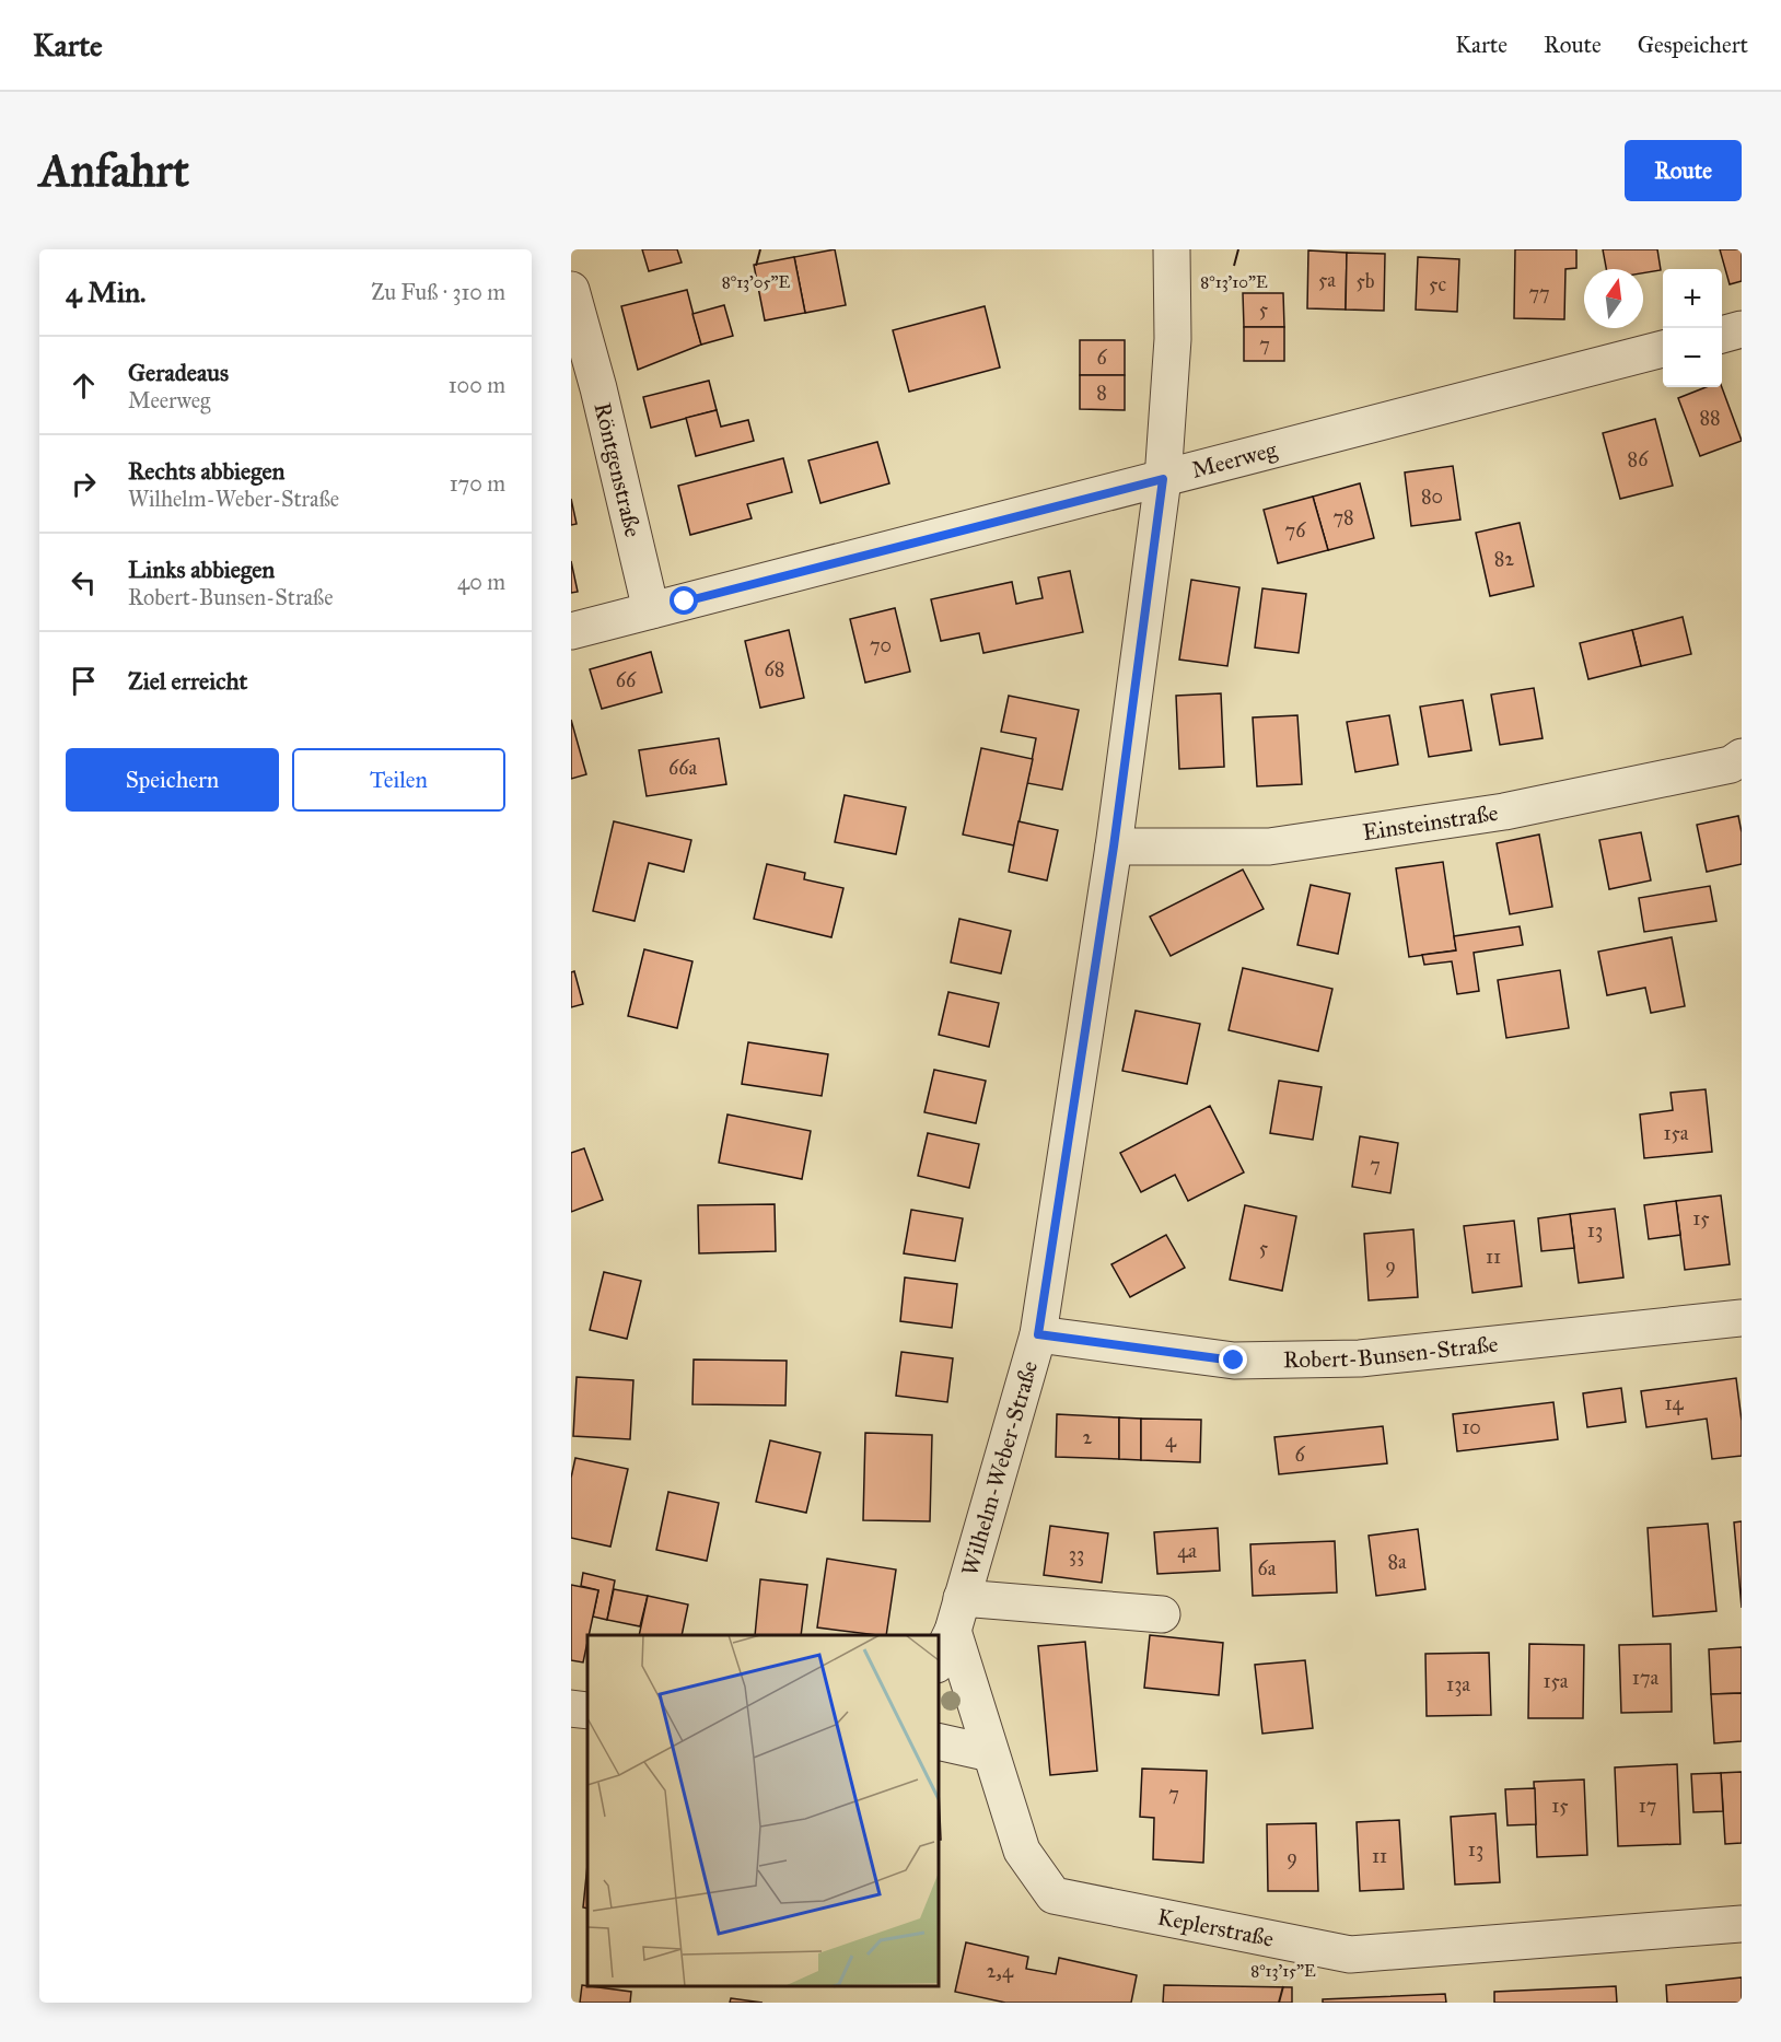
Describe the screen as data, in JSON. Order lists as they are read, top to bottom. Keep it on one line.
{"streets":{"street":["Meerweg","Röntgenstraße","Einsteinstraße","Robert-Bunsen-Straße","Wilhelm-Weber-Straße","Keplerstraße"]},"crossings":[["Meerweg","Röntgenstraße"],["Meerweg","Wilhelm-Weber-Straße"],["Einsteinstraße","Wilhelm-Weber-Straße"],["Robert-Bunsen-Straße","Wilhelm-Weber-Straße"],["Wilhelm-Weber-Straße","Keplerstraße"]],"house_numbers":["5a","5b","5c","77","5","7","6","8","88","86","80","78","76","82","70","68","66","66a","15a","7","15","13","5","11","9","14","10","2","4","6","4a","33","8a","6a","17a","15a","13a","7","15","17","13","11","9","2,4"],"north":"top","page":{"header":"Karte","nav":["Karte","Route","Gespeichert"],"buttons":["Route",["Speichern","Teilen"]],"title":"Anfahrt","heading":["4 Min.","Zu Fuß · 310 m"],"map_buttons":["+","−"],"list":[["Geradeaus","Meerweg","100 m"],["Rechts abbiegen","Wilhelm-Weber-Straße","170 m"],["Links abbiegen","Robert-Bunsen-Straße","40 m"],"Ziel erreicht"]},"coordinates":["8°13'05\"E","8°13'10\"E","8°13'15\"E"]}
